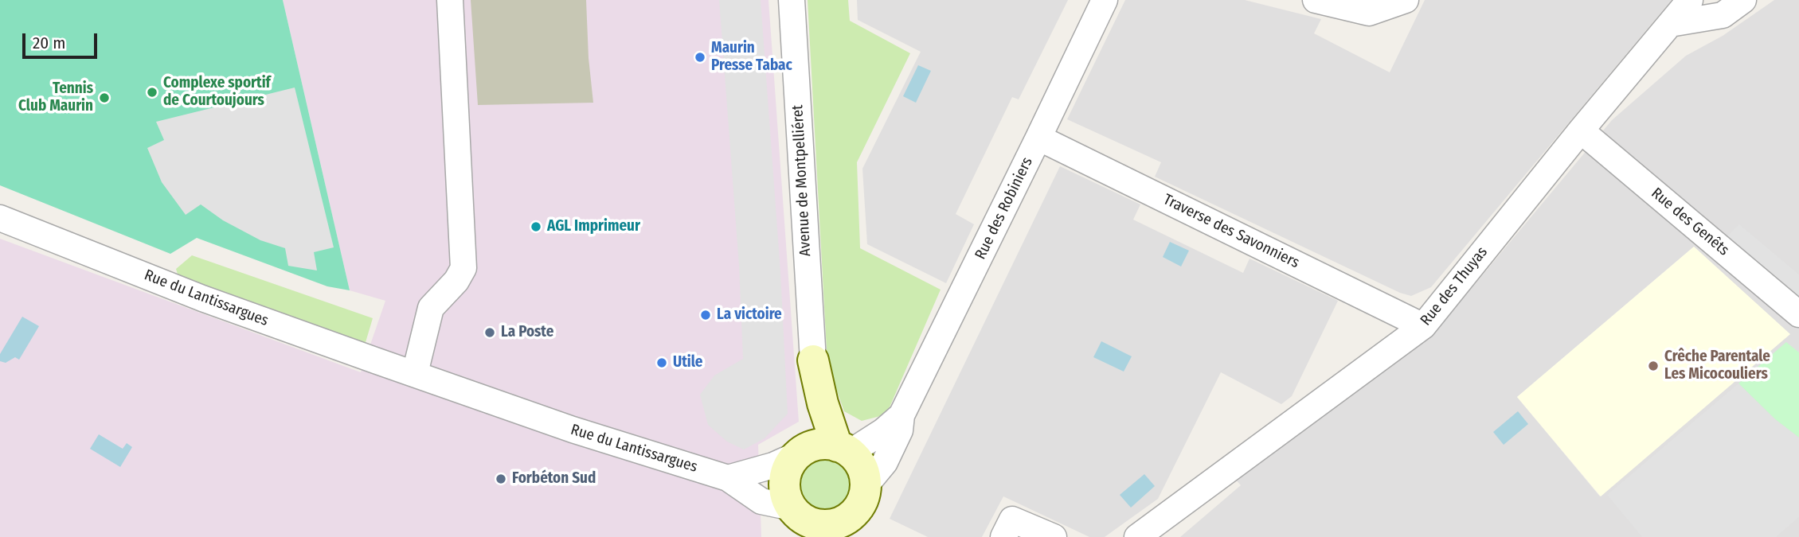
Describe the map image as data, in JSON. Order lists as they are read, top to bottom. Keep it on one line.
{"streets":{"street":["Avenue de Montpelliéret","Rue des Robiniers","Rue des Genêts","Traverse des Savonniers","Rue des Thuyas","Rue du Lantissargues"]},"crossings":[["Avenue de Montpelliéret","Rue des Robiniers"],["Avenue de Montpelliéret","Rue du Lantissargues"],["Rue des Robiniers","Traverse des Savonniers"],["Rue des Robiniers","Rue du Lantissargues"],["Rue des Genêts","Rue des Thuyas"],["Traverse des Savonniers","Rue des Thuyas"]],"places":["Maurin Presse Tabac","Complexe sportif de Courtoujours","Tennis Club Maurin","AGL Imprimeur","La victoire","La Poste","Utile","Crêche Parentale Les Micocouliers","Forbéton Sud"],"scale_bar":"20 m"}
